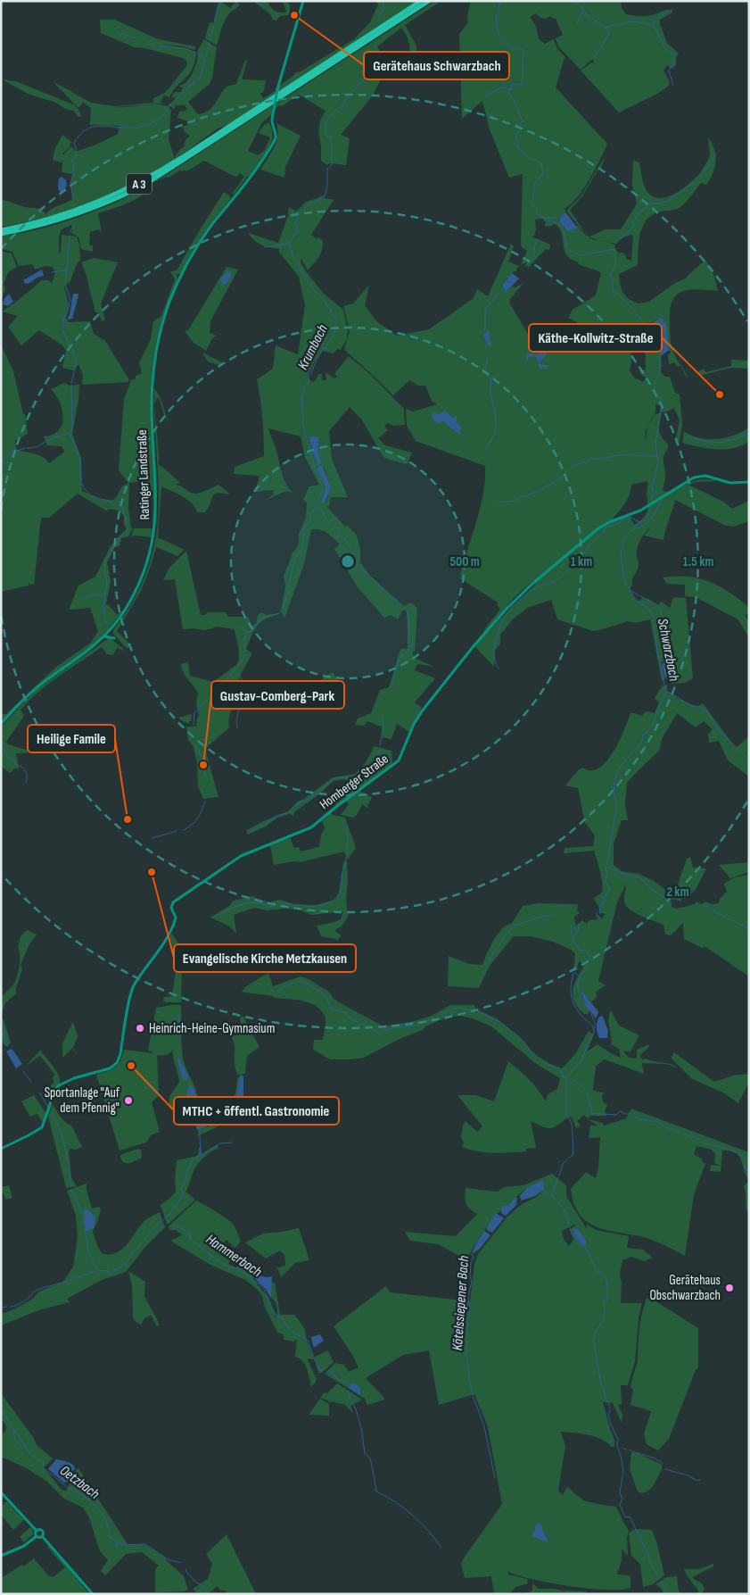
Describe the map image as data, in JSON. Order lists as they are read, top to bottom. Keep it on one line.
{"streets":{"highway":["A 3"],"main road":["Ratinger Landstraße","Homberger Straße"]},"water":["Krumbach","Schwarzbach","Hammerbach","Kötelssiepener Bach","Oetzbach"],"places":["Gerätehaus Schwarzbach","Käthe-Kollwitz-Straße","Gustav-Comberg-Park","Heilige Famile","Evangelische Kirche Metzkausen","Heinrich-Heine-Gymnasium","MTHC + öffentl. Gastronomie","Sportanlage \"Auf dem Pfennig\"","Gerätehaus Obschwarzbach"],"rings":["500 m","1 km","1.5 km","2 km"]}
